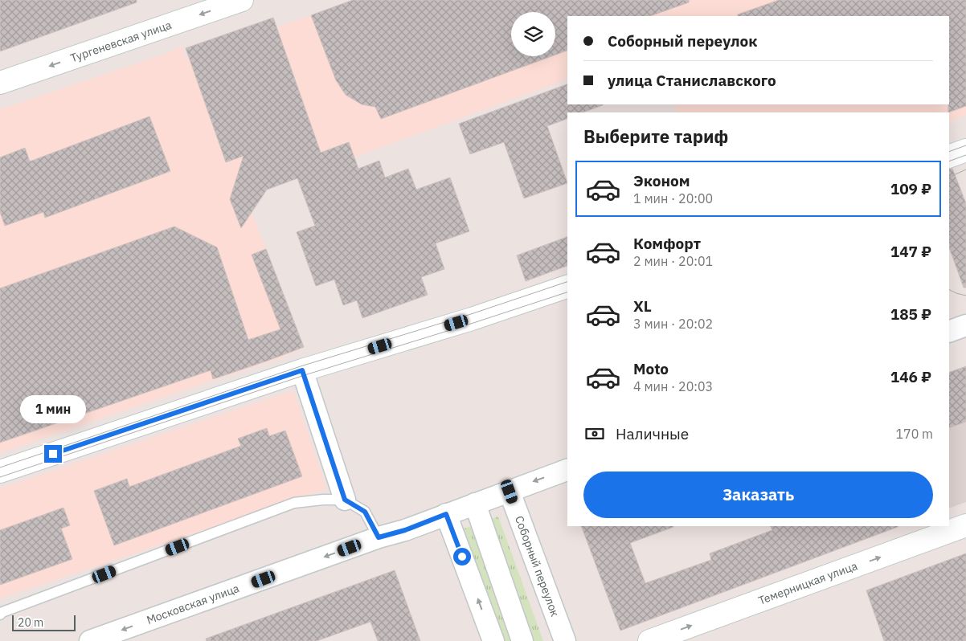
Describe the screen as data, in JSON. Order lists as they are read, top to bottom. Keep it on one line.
{"streets":{"street":["Тургеневская улица","Соборный переулок","Темерницкая улица","Московская улица"]},"crossings":[["Соборный переулок","Московская улица"]],"one_way":["Тургеневская улица","Темерницкая улица"],"scale_bar":"20 m","page":{"banner":["Соборный переулок","улица Станиславского"],"heading":"Выберите тариф","list":[{"name":"Эконом","note":"1 мин · 20:00","value":"109 ₽"},{"name":"Комфорт","note":"2 мин · 20:01","value":"147 ₽"},{"name":"XL","note":"3 мин · 20:02","value":"185 ₽"},{"name":"Moto","note":"4 мин · 20:03","value":"146 ₽"}],"bubble":"1 мин","pay":["Наличные","170 m"],"buttons":"Заказать","scale":"20 m"}}
